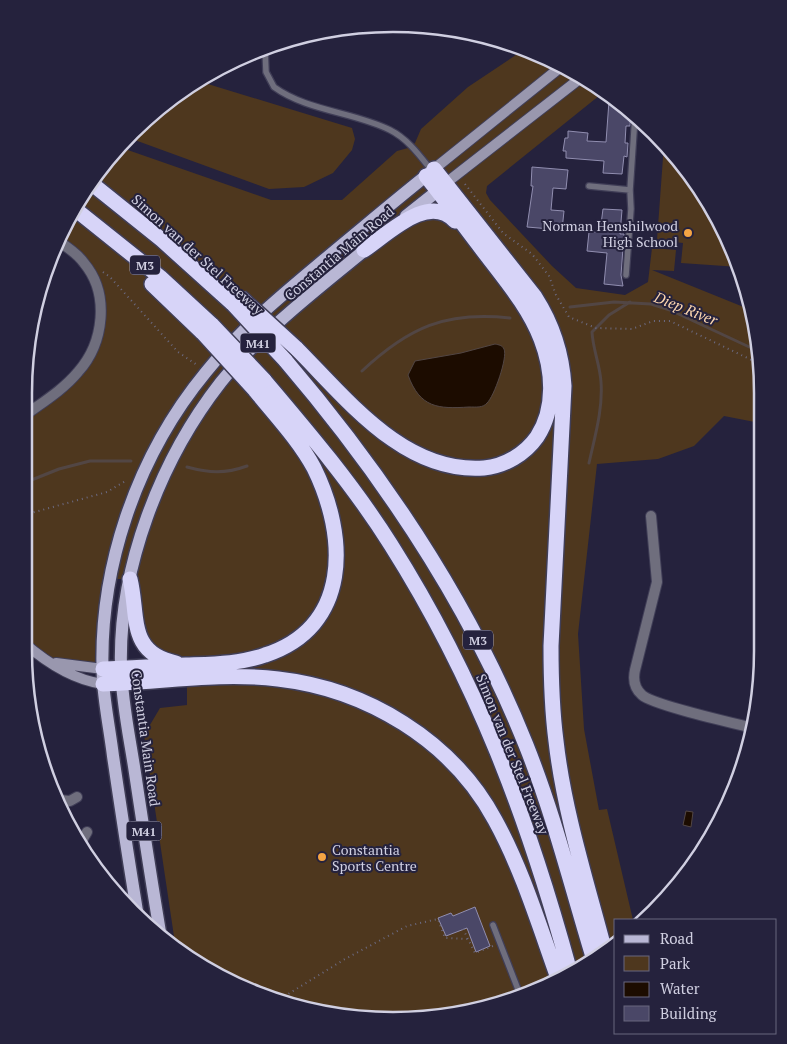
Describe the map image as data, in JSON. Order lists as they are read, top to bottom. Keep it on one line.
{"streets":{"highway":["Simon van der Stel Freeway","M3"],"main road":["Constantia Main Road","M41"]},"water":["Diep River"],"places":["Norman Henshilwood High School","Constantia Sports Centre"],"legend":["Road","Park","Water","Building"]}
